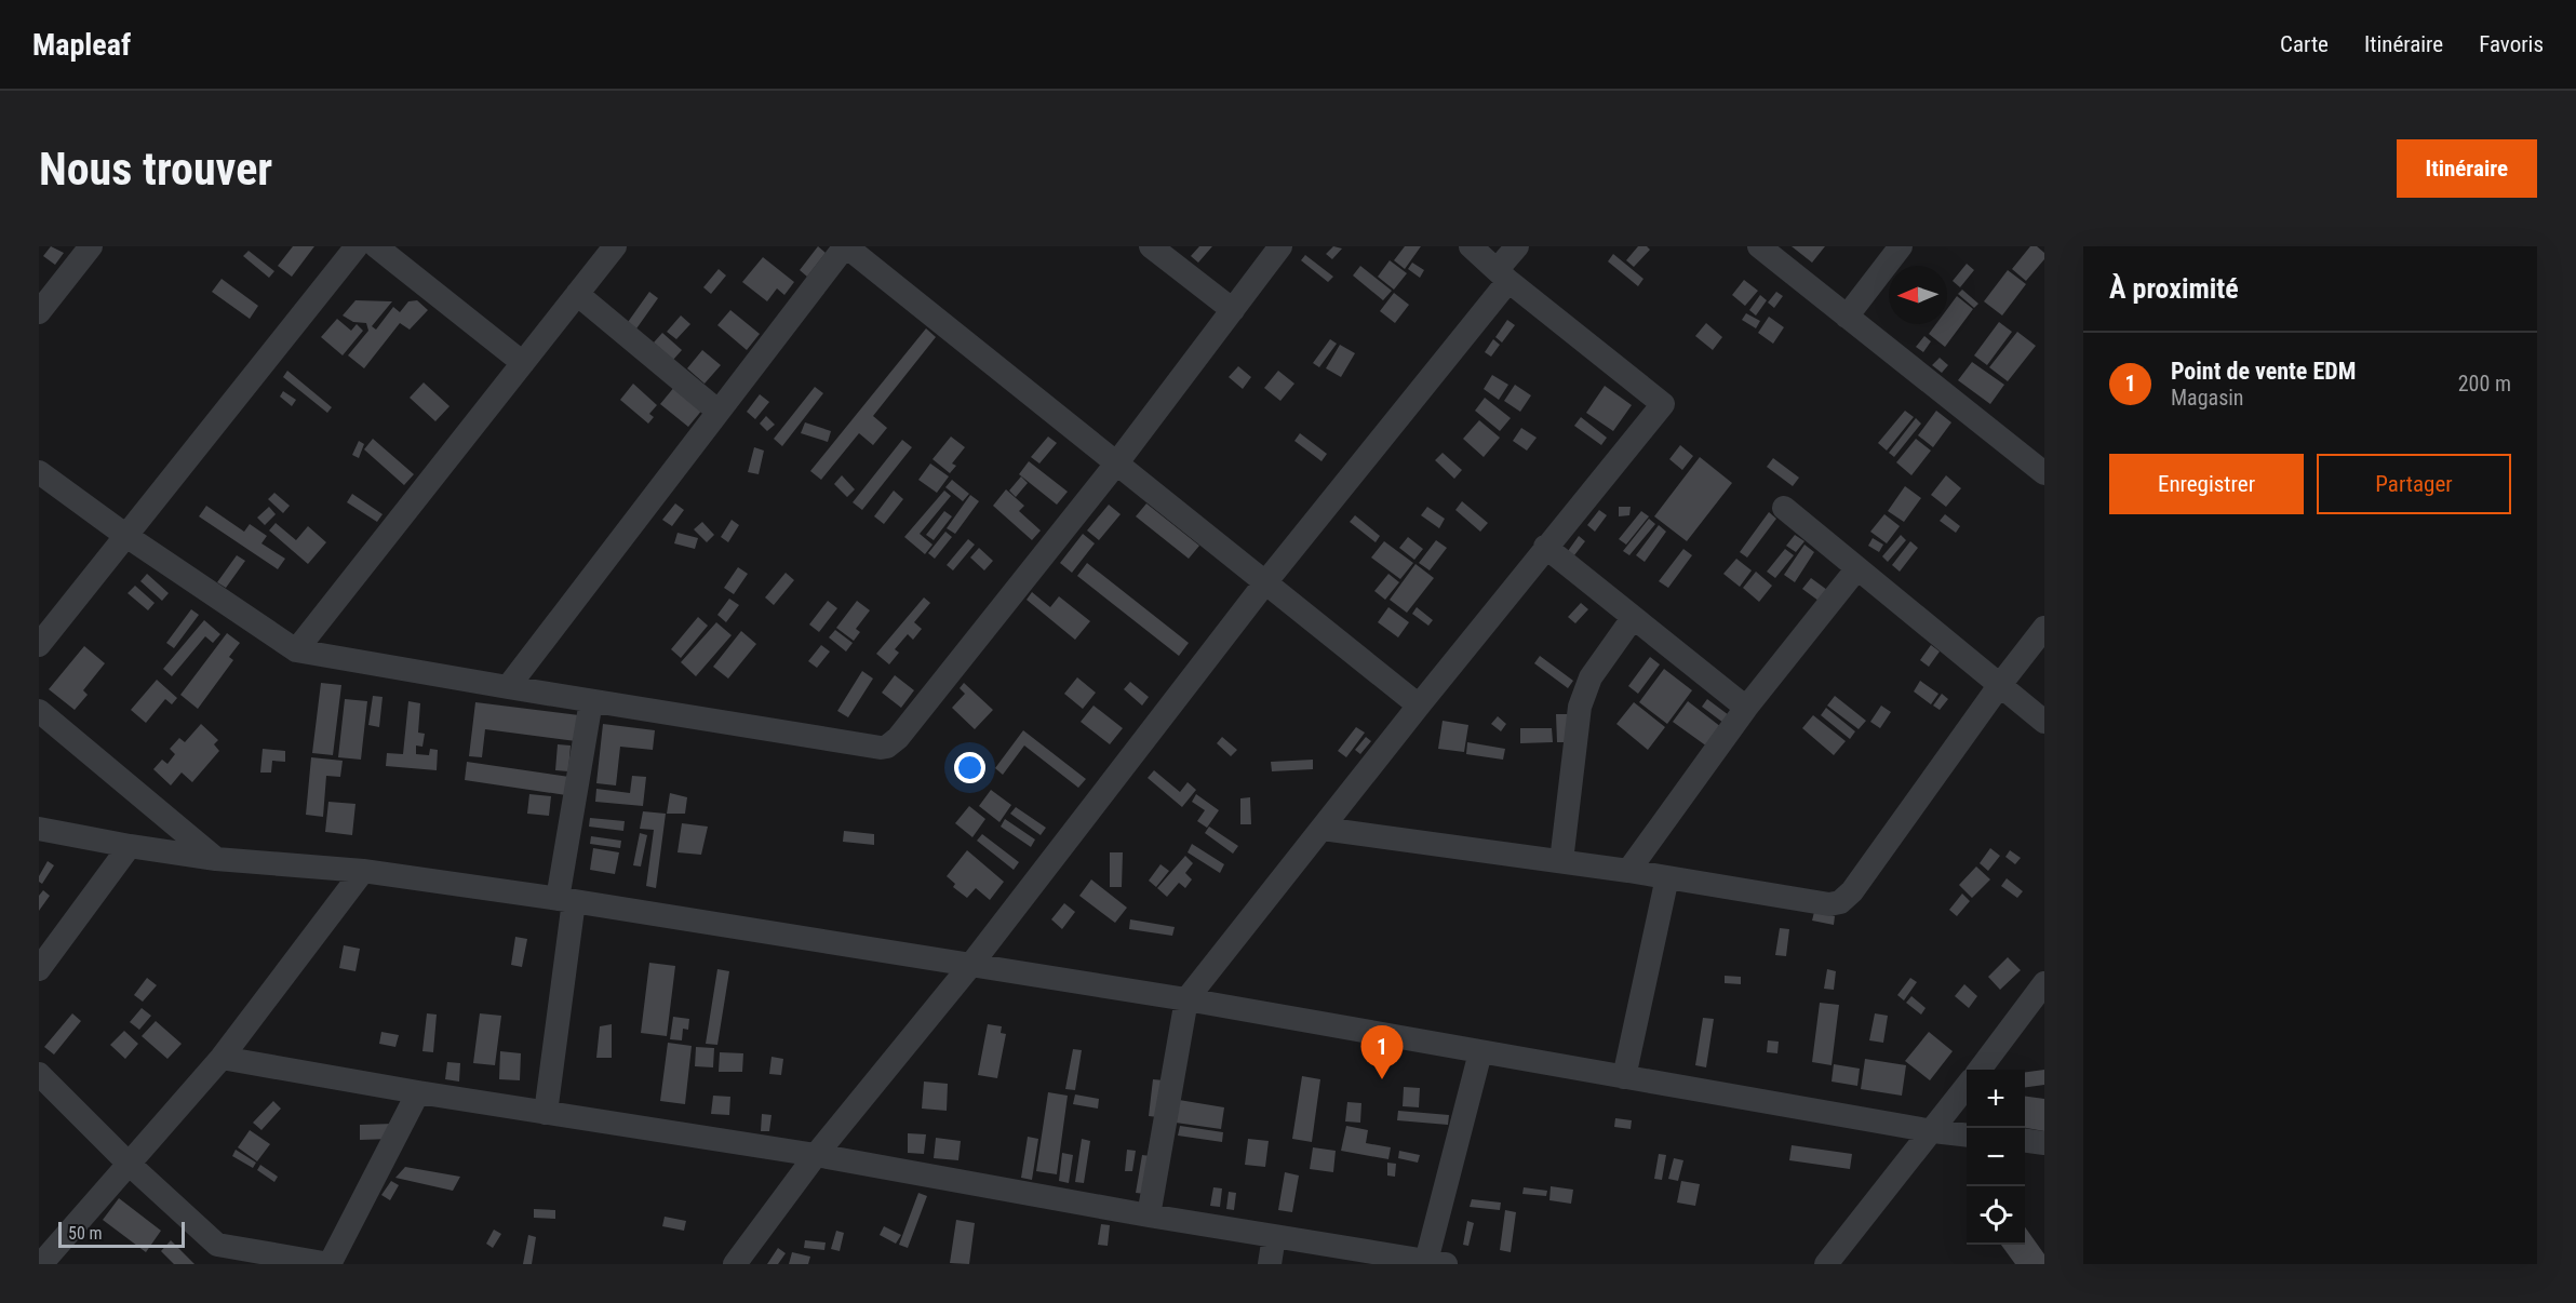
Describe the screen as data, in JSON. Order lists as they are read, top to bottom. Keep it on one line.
{"scale_bar":"50 m","north":"left","page":{"header":"Mapleaf","nav":["Carte","Itinéraire","Favoris"],"buttons":["Itinéraire",["Enregistrer","Partager"]],"title":"Nous trouver","heading":"À proximité","list":[{"mark":"1","name":"Point de vente EDM","note":"Magasin","value":"200 m"}],"pins":"1","map_buttons":["+","−"],"scale":"50 m"}}
